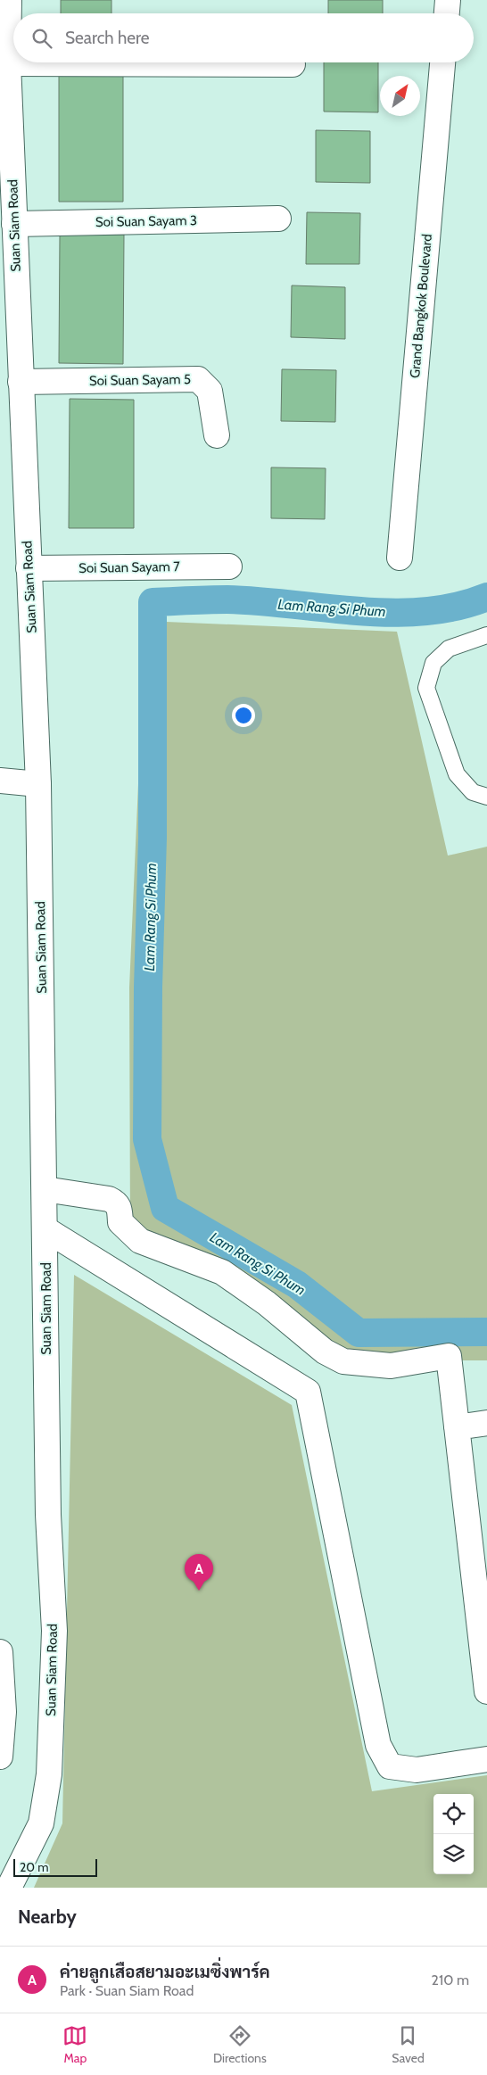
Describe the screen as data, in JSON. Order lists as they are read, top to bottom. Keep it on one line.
{"streets":{"street":["Soi Suan Sayam 3","Suan Siam Road","Grand Bangkok Boulevard","Soi Suan Sayam 5","Soi Suan Sayam 7"]},"crossings":[["Soi Suan Sayam 3","Suan Siam Road"],["Suan Siam Road","Soi Suan Sayam 5"],["Suan Siam Road","Soi Suan Sayam 7"]],"water":["Lam Rang Si Phum"],"scale_bar":"20 m","north":"top right","page":{"search":"Search here","pins":"A","scale":"20 m","heading":"Nearby","list":[{"mark":"A","name":"ค่ายลูกเสือสยามอะเมซิ่งพาร์ค","note":"Park · Suan Siam Road","value":"210 m"}],"nav":["Map","Directions","Saved"]}}
